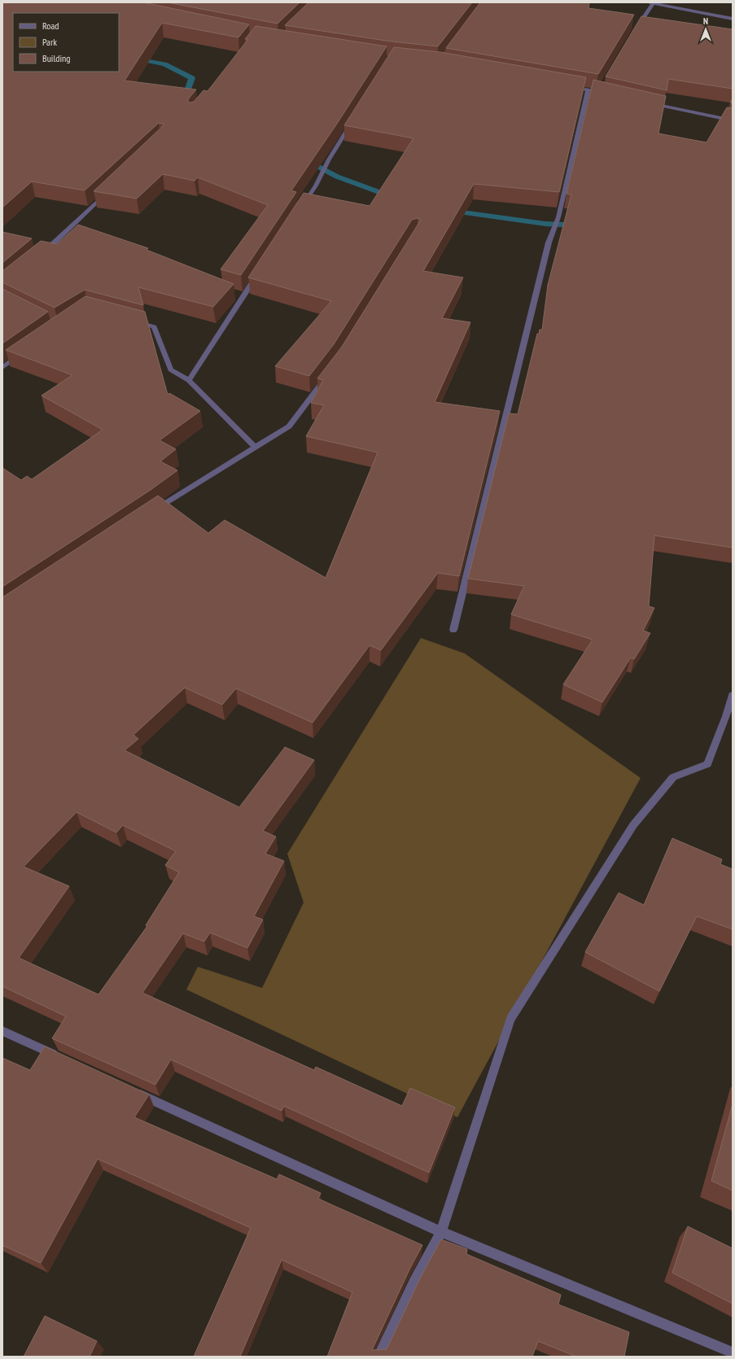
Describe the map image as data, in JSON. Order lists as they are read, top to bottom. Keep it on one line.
{"legend":["Road","Park","Building"],"north":"top"}
